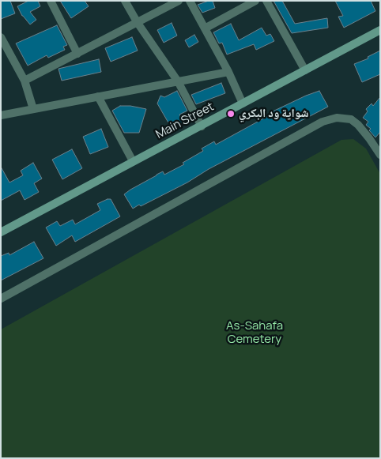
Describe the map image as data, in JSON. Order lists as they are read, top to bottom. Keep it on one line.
{"streets":{"street":["Main Street"]},"parks":["As-Sahafa Cemetery"],"places":["شواية ود البكري"]}
